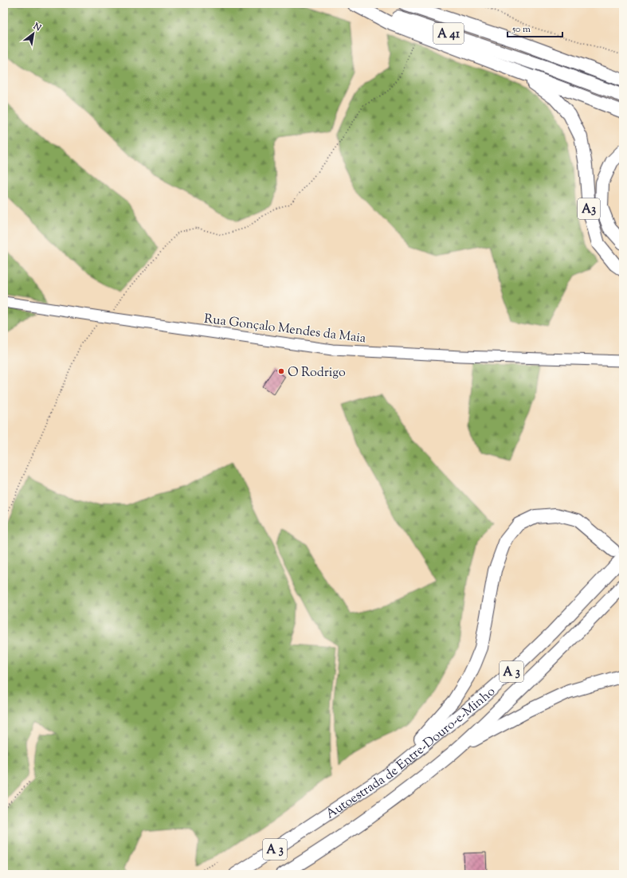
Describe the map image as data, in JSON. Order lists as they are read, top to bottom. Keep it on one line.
{"streets":{"highway":["A 41","A3","A 3","Autoestrada de Entre-Douro-e-Minho"],"street":["Rua Gonçalo Mendes da Maia"]},"places":["O Rodrigo"],"scale_bar":"50 m","north":"top right"}
